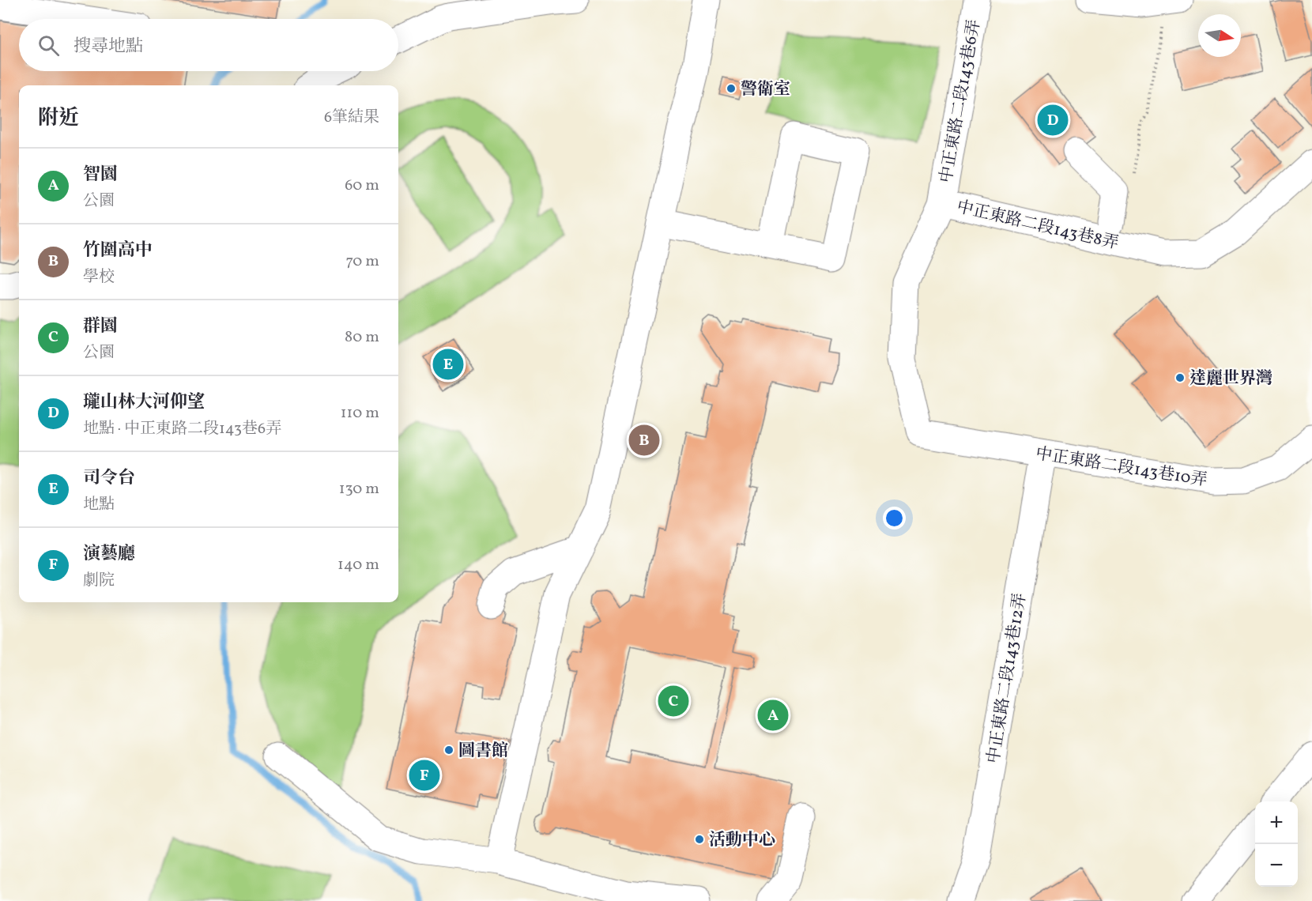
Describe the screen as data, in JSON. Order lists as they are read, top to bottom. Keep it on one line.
{"streets":{"street":["中正東路二段143巷6弄","中正東路二段143巷8弄","中正東路二段143巷10弄","中正東路二段143巷12弄"]},"crossings":[["中正東路二段143巷6弄","中正東路二段143巷8弄"],["中正東路二段143巷8弄","中正東路二段143巷10弄"],["中正東路二段143巷10弄","中正東路二段143巷12弄"]],"places":["警衛室","達麗世界灣","圖書館","活動中心"],"north":"right","page":{"search":"搜尋地點","heading":["附近","6筆結果"],"pins":["D","E","B","C","A","F"],"list":[{"mark":"A","name":"智園","note":"公園","value":"60 m"},{"mark":"B","name":"竹圍高中","note":"學校","value":"70 m"},{"mark":"C","name":"群園","note":"公園","value":"80 m"},{"mark":"D","name":"瓏山林大河仰望","note":"地點 · 中正東路二段143巷6弄","value":"110 m"},{"mark":"E","name":"司令台","note":"地點","value":"130 m"},{"mark":"F","name":"演藝廳","note":"劇院","value":"140 m"}],"map_buttons":["+","−"]}}
